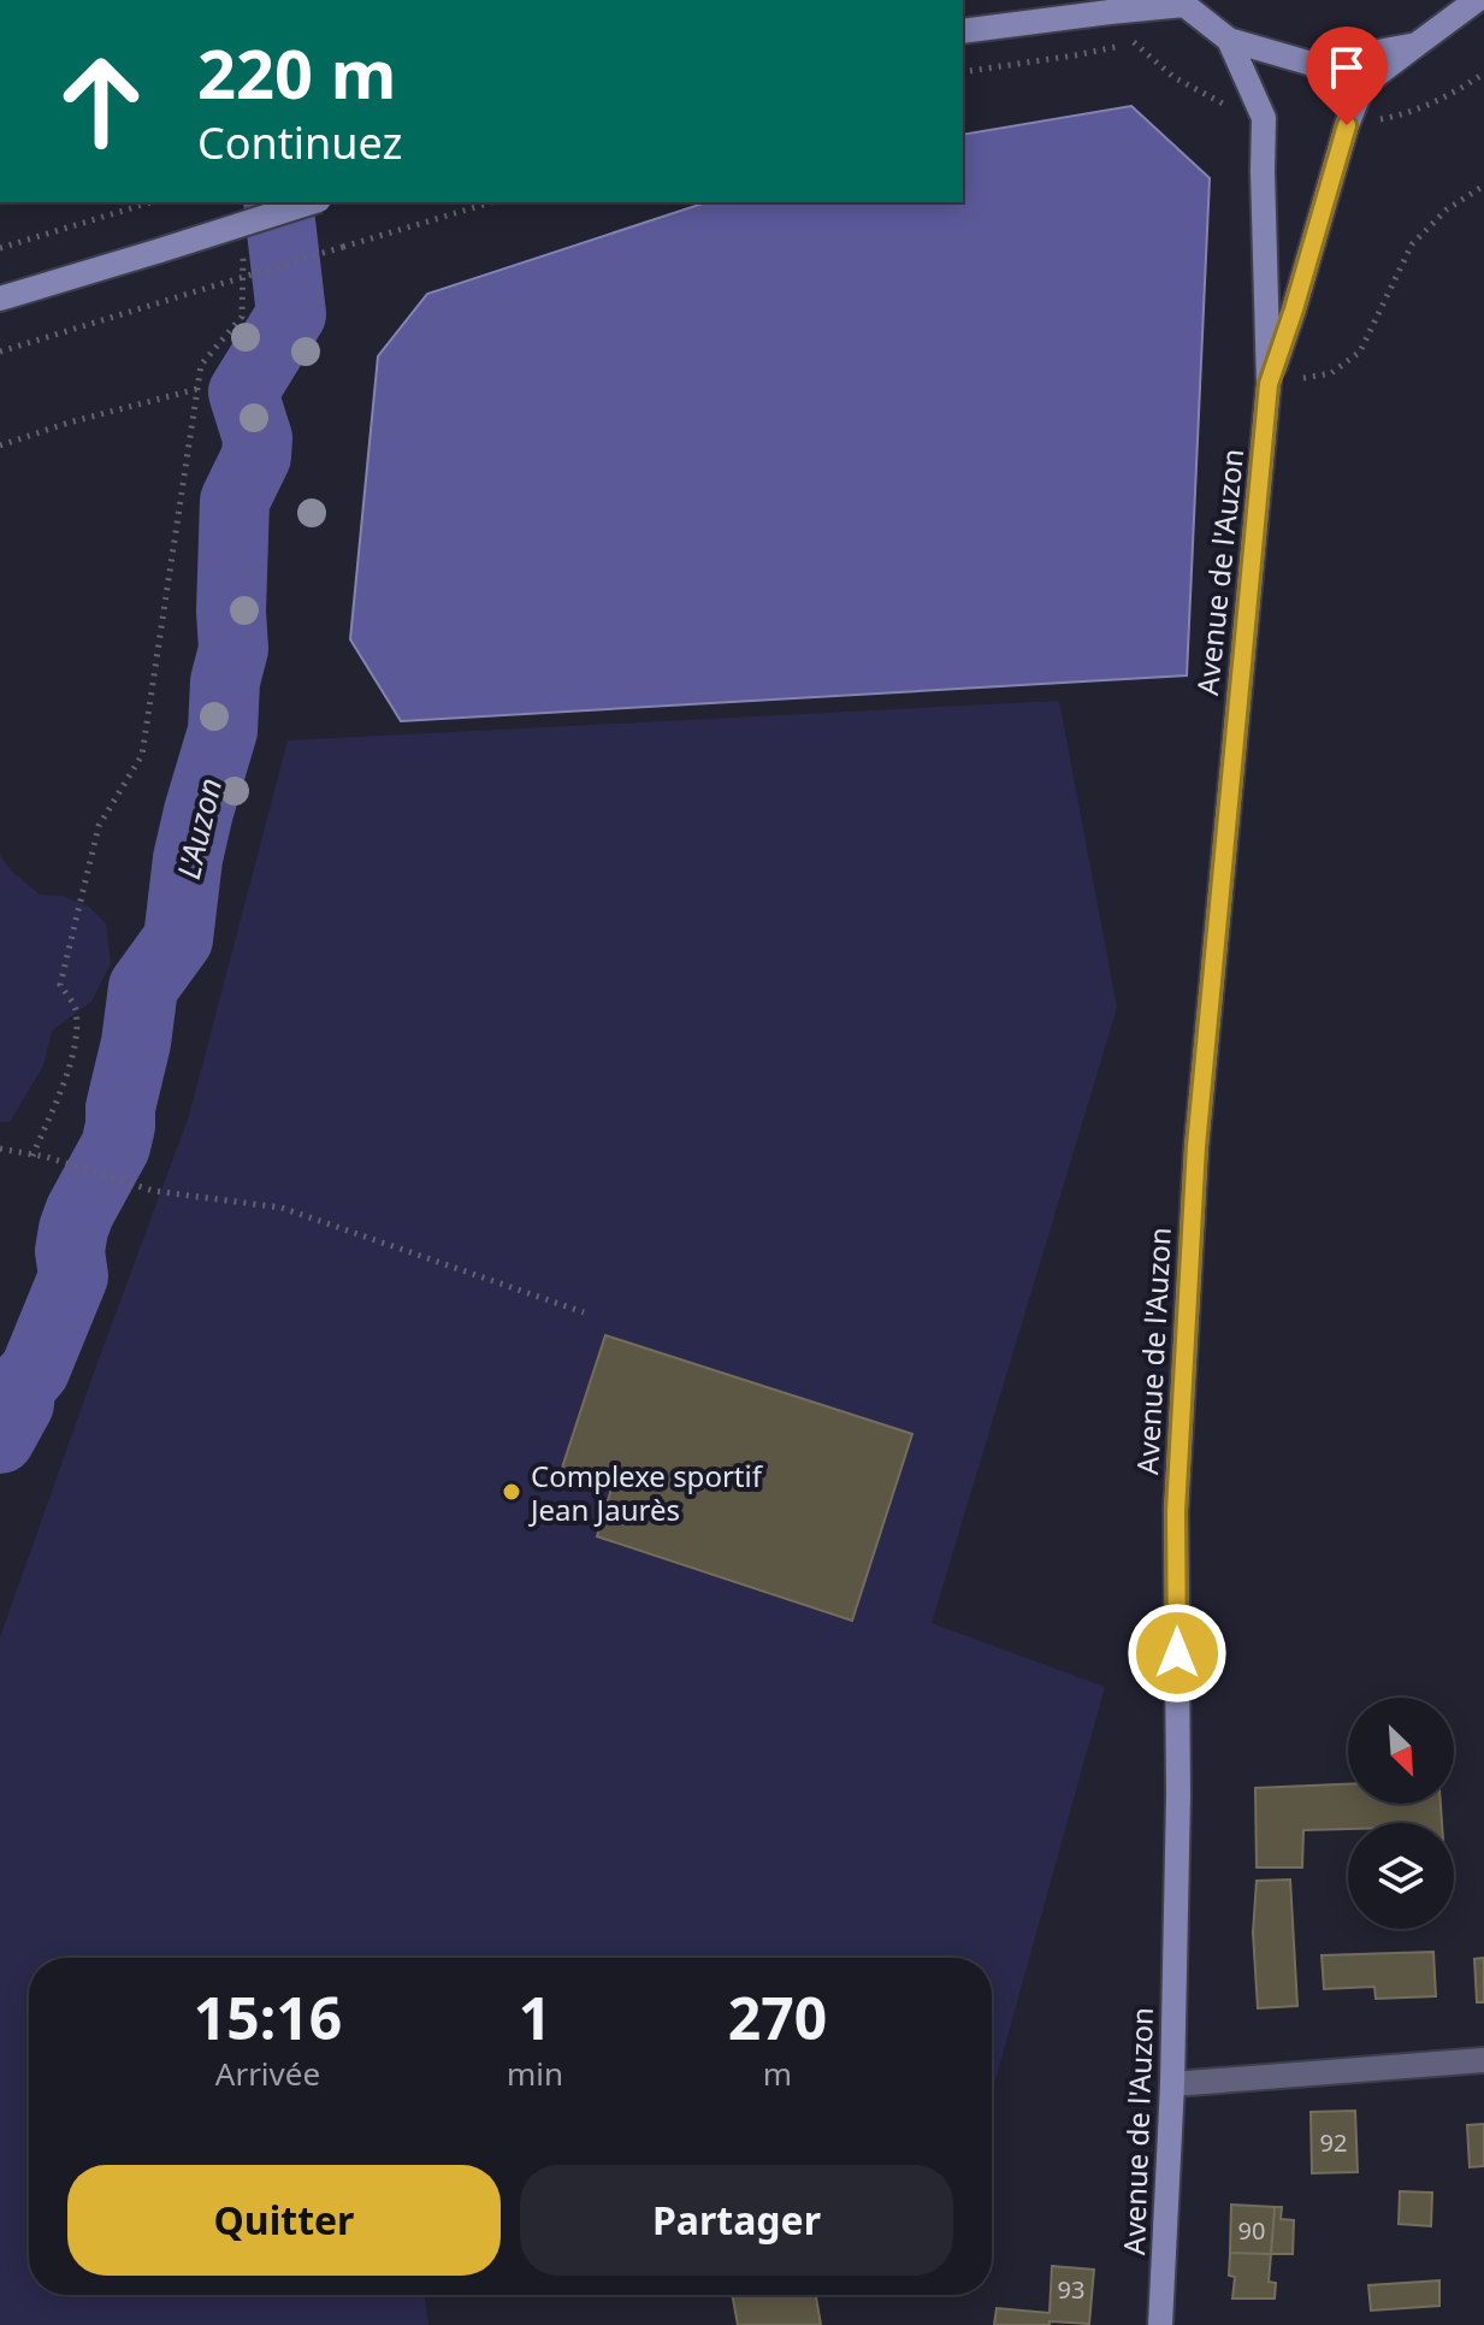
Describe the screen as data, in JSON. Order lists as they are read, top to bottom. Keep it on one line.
{"streets":{"main road":["Avenue de l'Auzon"]},"water":["L'Auzon"],"places":["Complexe sportif Jean Jaurès"],"house_numbers":["92","90","93"],"north":"bottom right","page":{"turn":["220 m","Continuez"],"eta":["15:16","Arrivée","1","min","270","m"],"buttons":["Quitter","Partager"]}}
